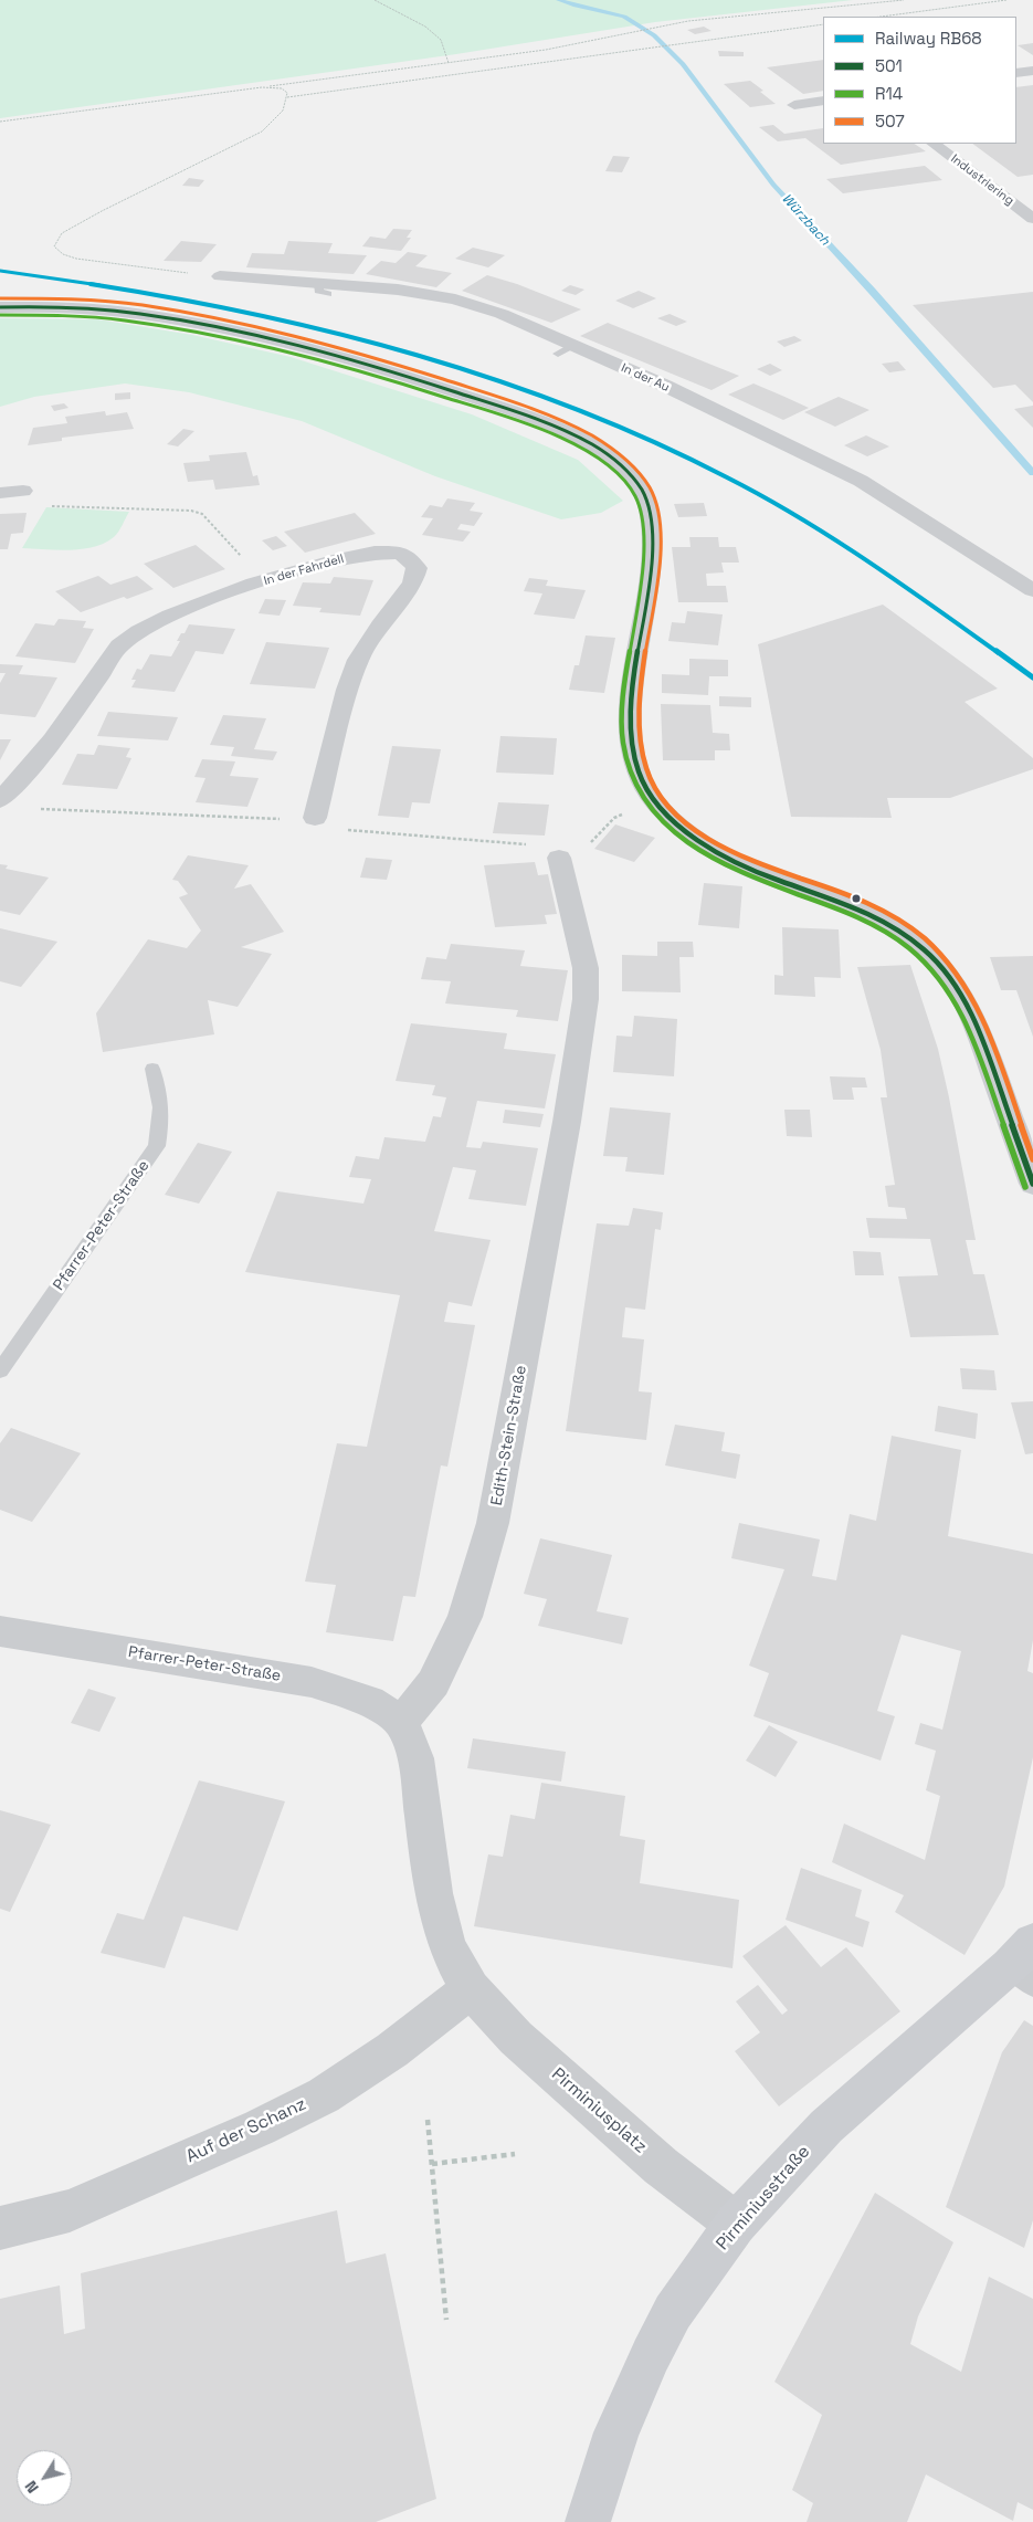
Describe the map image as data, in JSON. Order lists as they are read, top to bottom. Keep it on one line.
{"streets":{"main road":["Pirminiusstraße"],"street":["Industriering","In der Au","In der Fahrdell","Pfarrer-Peter-Straße","Edith-Stein-Straße","Pirminiusplatz","Auf der Schanz"]},"crossings":[["Pfarrer-Peter-Straße","Edith-Stein-Straße"],["Pirminiusplatz","Auf der Schanz"],["Pirminiusplatz","Pirminiusstraße"]],"water":["Würzbach"],"lines":["rail line RB68","transit line 507","transit line 501","transit line R14"],"legend":["Railway RB68","501","R14","507"],"north":"bottom left"}
